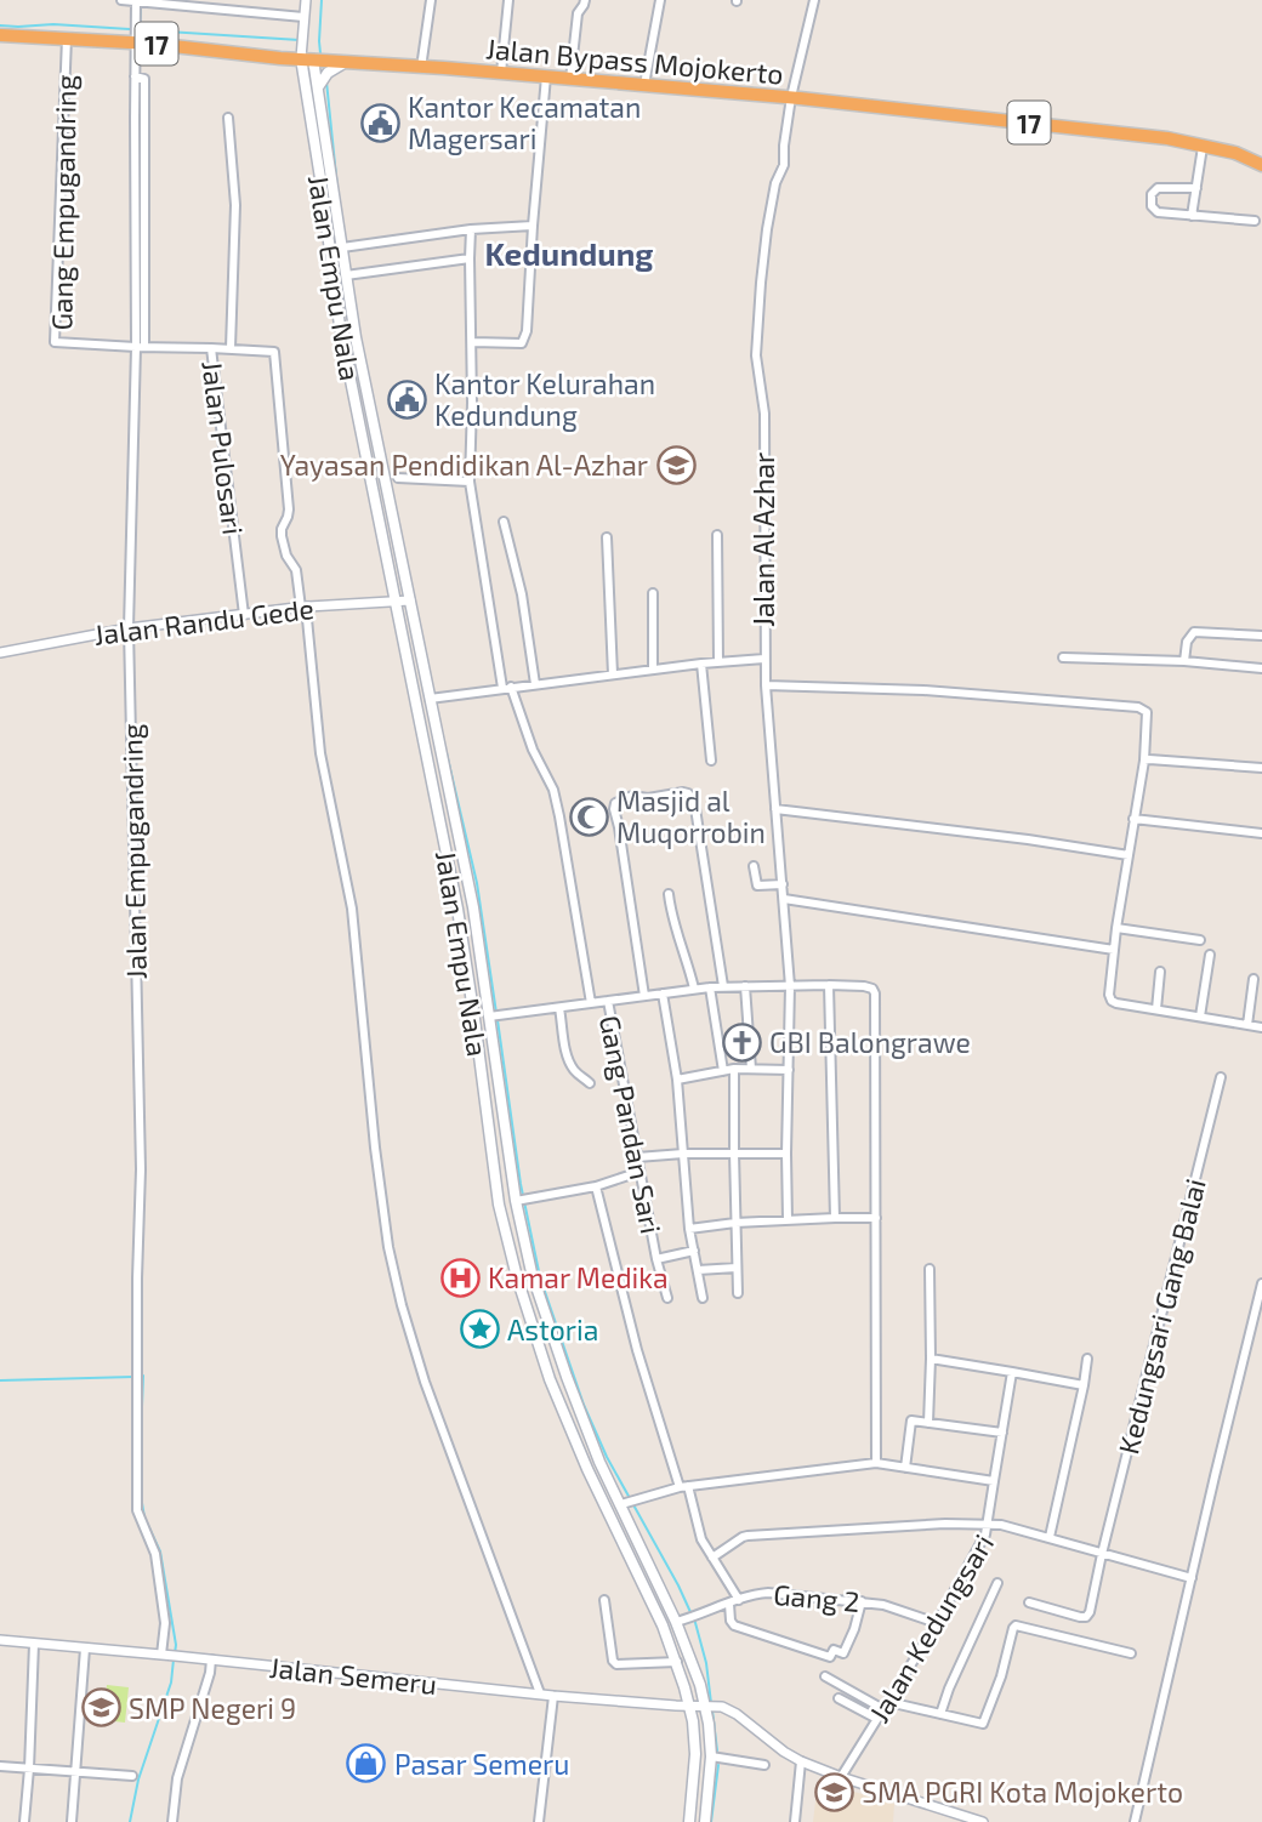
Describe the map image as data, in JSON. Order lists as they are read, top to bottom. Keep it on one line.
{"streets":{"highway":["17","Jalan Bypass Mojokerto"],"main road":["Jalan Empu Nala"],"street":["Gang Empugandring","Jalan Pulosari","Jalan Al Azhar","Jalan Randu Gede","Jalan Empugandring","Gang Pandan Sari","Kedungsari Gang Balai","Gang 2","Jalan Kedungsari","Jalan Semeru"]},"crossings":[["Jalan Bypass Mojokerto","Gang Empugandring"],["Jalan Bypass Mojokerto","Jalan Empu Nala"],["Jalan Bypass Mojokerto","Jalan Al Azhar"],["Jalan Bypass Mojokerto","Jalan Empugandring"],["Gang Empugandring","Jalan Pulosari"],["Gang Empugandring","Jalan Empugandring"],["Jalan Empu Nala","Jalan Randu Gede"],["Jalan Empu Nala","Gang 2"],["Jalan Empu Nala","Jalan Semeru"],["Jalan Pulosari","Jalan Randu Gede"],["Jalan Pulosari","Jalan Empugandring"],["Jalan Randu Gede","Jalan Empugandring"],["Jalan Empugandring","Jalan Semeru"],["Kedungsari Gang Balai","Jalan Kedungsari"],["Gang 2","Jalan Kedungsari"]],"districts":["Kedundung"],"places":{"public building":["Kantor Kecamatan Magersari","Kantor Kelurahan Kedundung"],"school or university":["Yayasan Pendidikan Al-Azhar","SMP Negeri 9","SMA PGRI Kota Mojokerto"],"mosque":["Masjid al Muqorrobin"],"church":["GBI Balongrawe"],"hospital":["Kamar Medika"],"place":["Astoria"],"shop":["Pasar Semeru"]}}
